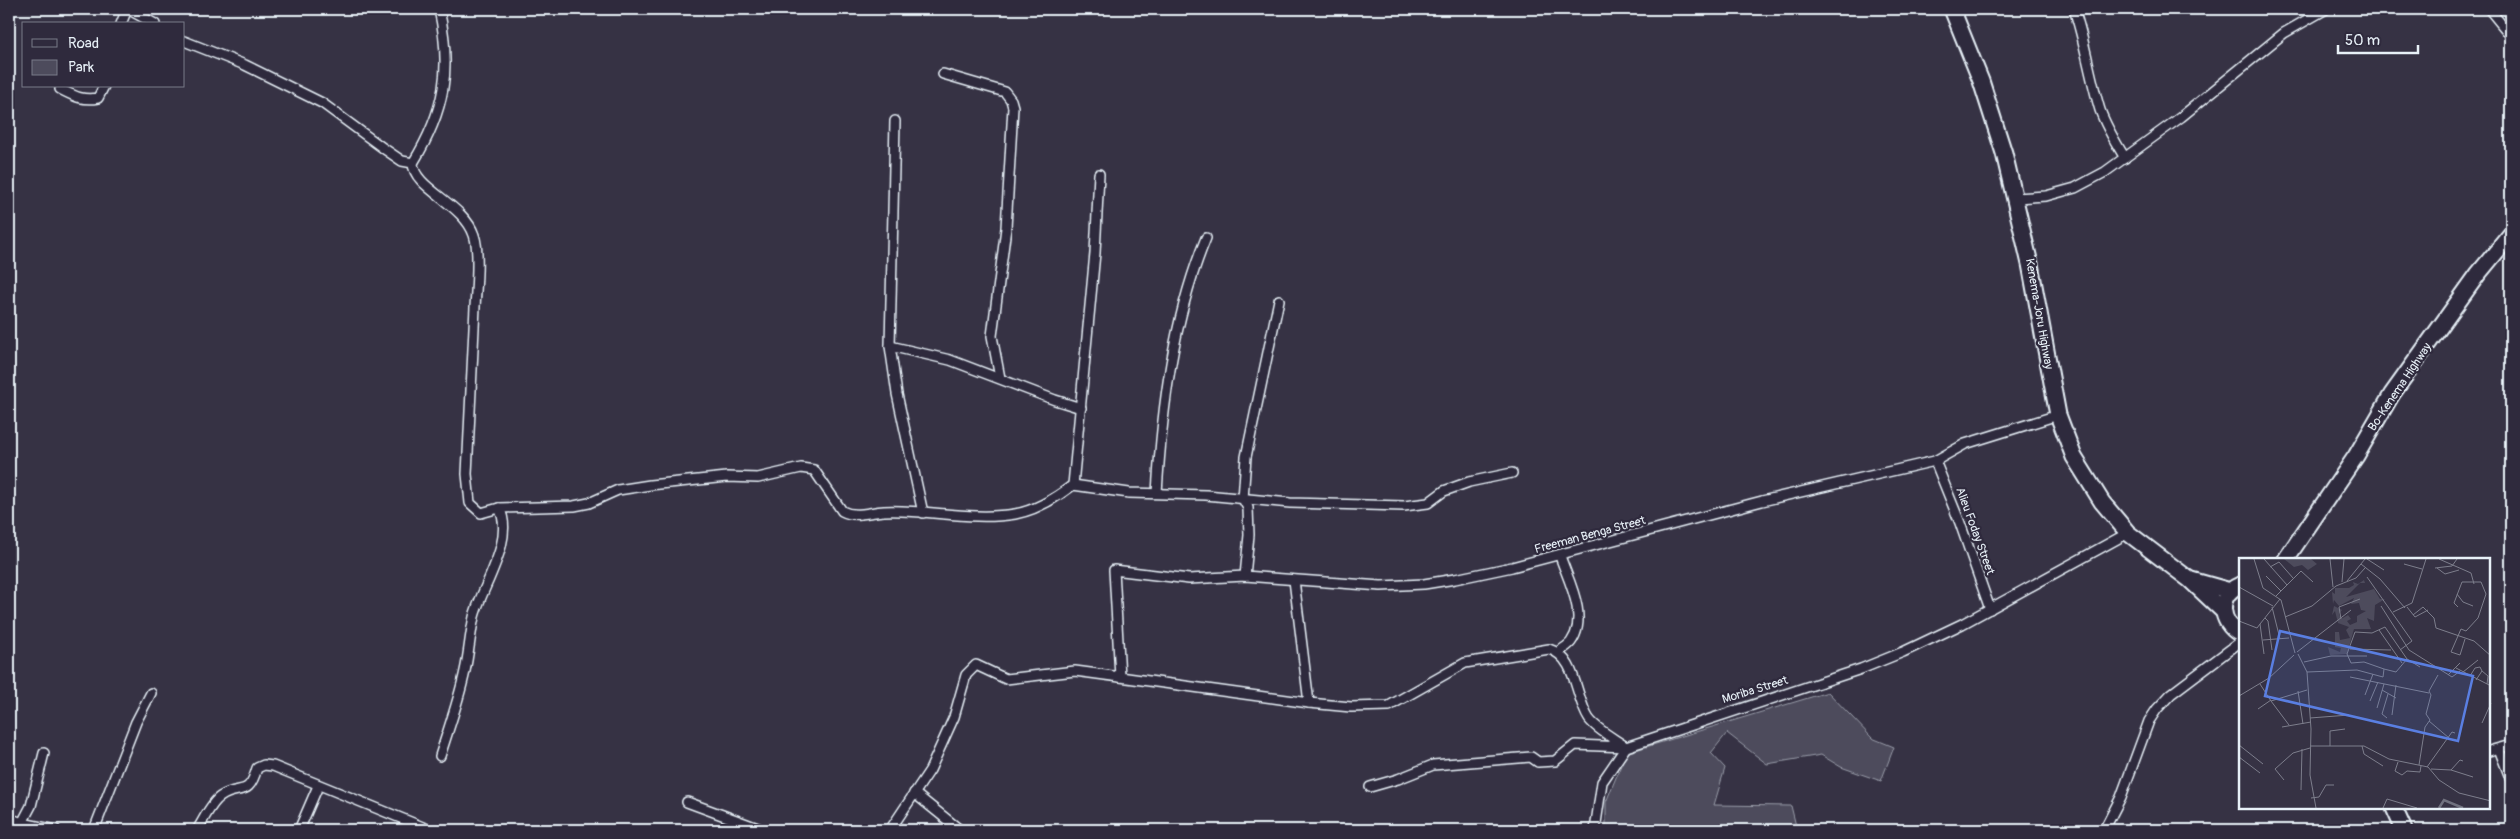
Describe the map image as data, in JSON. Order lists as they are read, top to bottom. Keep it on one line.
{"streets":{"highway":["Kenema-Joru Highway","Bo-Kenema Highway"],"street":["Alieu Foday Street","Freeman Benga Street","Moriba Street"]},"crossings":[["Kenema-Joru Highway","Freeman Benga Street"],["Kenema-Joru Highway","Moriba Street"],["Alieu Foday Street","Freeman Benga Street"],["Alieu Foday Street","Moriba Street"]],"legend":["Road","Park"],"scale_bar":"50 m"}
